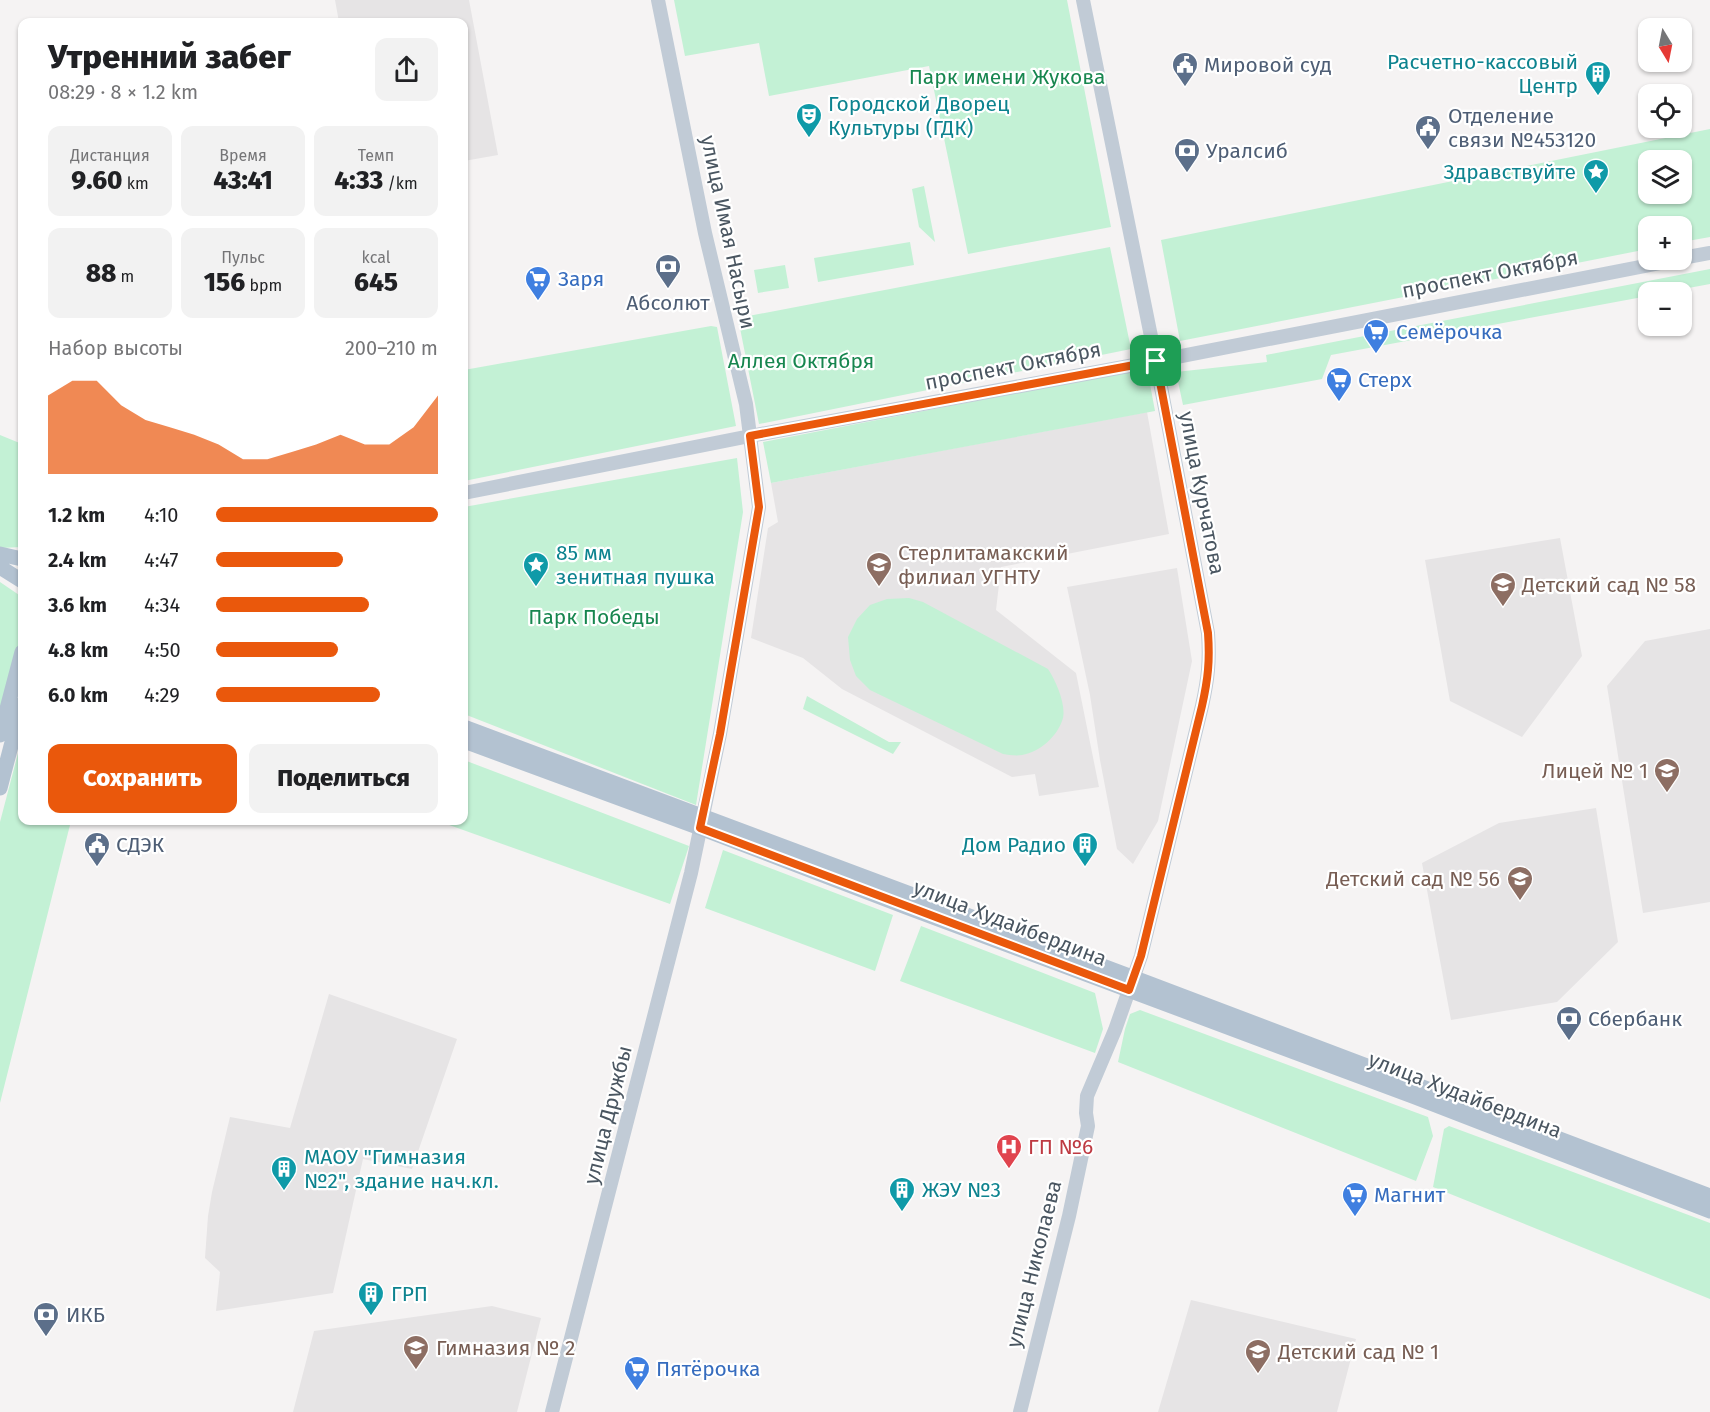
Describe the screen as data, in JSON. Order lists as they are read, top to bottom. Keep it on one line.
{"streets":{"main road":["улица Имая Насыри","проспект Октября","улица Курчатова","улица Худайбердина","улица Дружбы","улица Николаева"]},"crossings":[["улица Имая Насыри","проспект Октября"],["улица Имая Насыри","улица Худайбердина"],["улица Имая Насыри","улица Дружбы"],["проспект Октября","улица Курчатова"],["улица Курчатова","улица Худайбердина"],["улица Курчатова","улица Николаева"],["улица Худайбердина","улица Дружбы"],["улица Худайбердина","улица Николаева"]],"parks":["Парк имени Жукова","Аллея Октября","Парк Победы"],"places":{"public building":["Мировой суд","Отделение связи №453120","СДЭК"],"building":["Расчетно-кассовый Центр","Дом Радио","МАОУ \"Гимназия №2\", здание нач.кл.","ЖЭУ №3","ГРП"],"theatre":["Городской Дворец Культуры (ГДК)"],"bank":["Уралсиб","Абсолют","Сбербанк","ИКБ"],"place":["Здравствуйте","85 мм зенитная пушка"],"supermarket":["Заря","Семёрочка","Стерх","Магнит","Пятёрочка"],"school or university":["Стерлитамакский филиал УГНТУ","Детский сад № 58","Лицей № 1","Детский сад № 56","Гимназия № 2","Детский сад № 1"],"hospital":["ГП №6"]},"north":"bottom","page":{"map_buttons":["+","−"],"heading":["Утренний забег","08:29 · 8 × 1.2 km"],"stats":[["Дистанция","9.60 km"],["Время","43:41"],["Темп","4:33 /km"],["88 m"],["Пульс","156 bpm"],["kcal","645"]],"chart":["Набор высоты","200–210 m"],"list":[{"name":"1.2 km","note":"4:10"},{"name":"2.4 km","note":"4:47"},{"name":"3.6 km","note":"4:34"},{"name":"4.8 km","note":"4:50"},{"name":"6.0 km","note":"4:29"}],"buttons":["Сохранить","Поделиться"]}}
